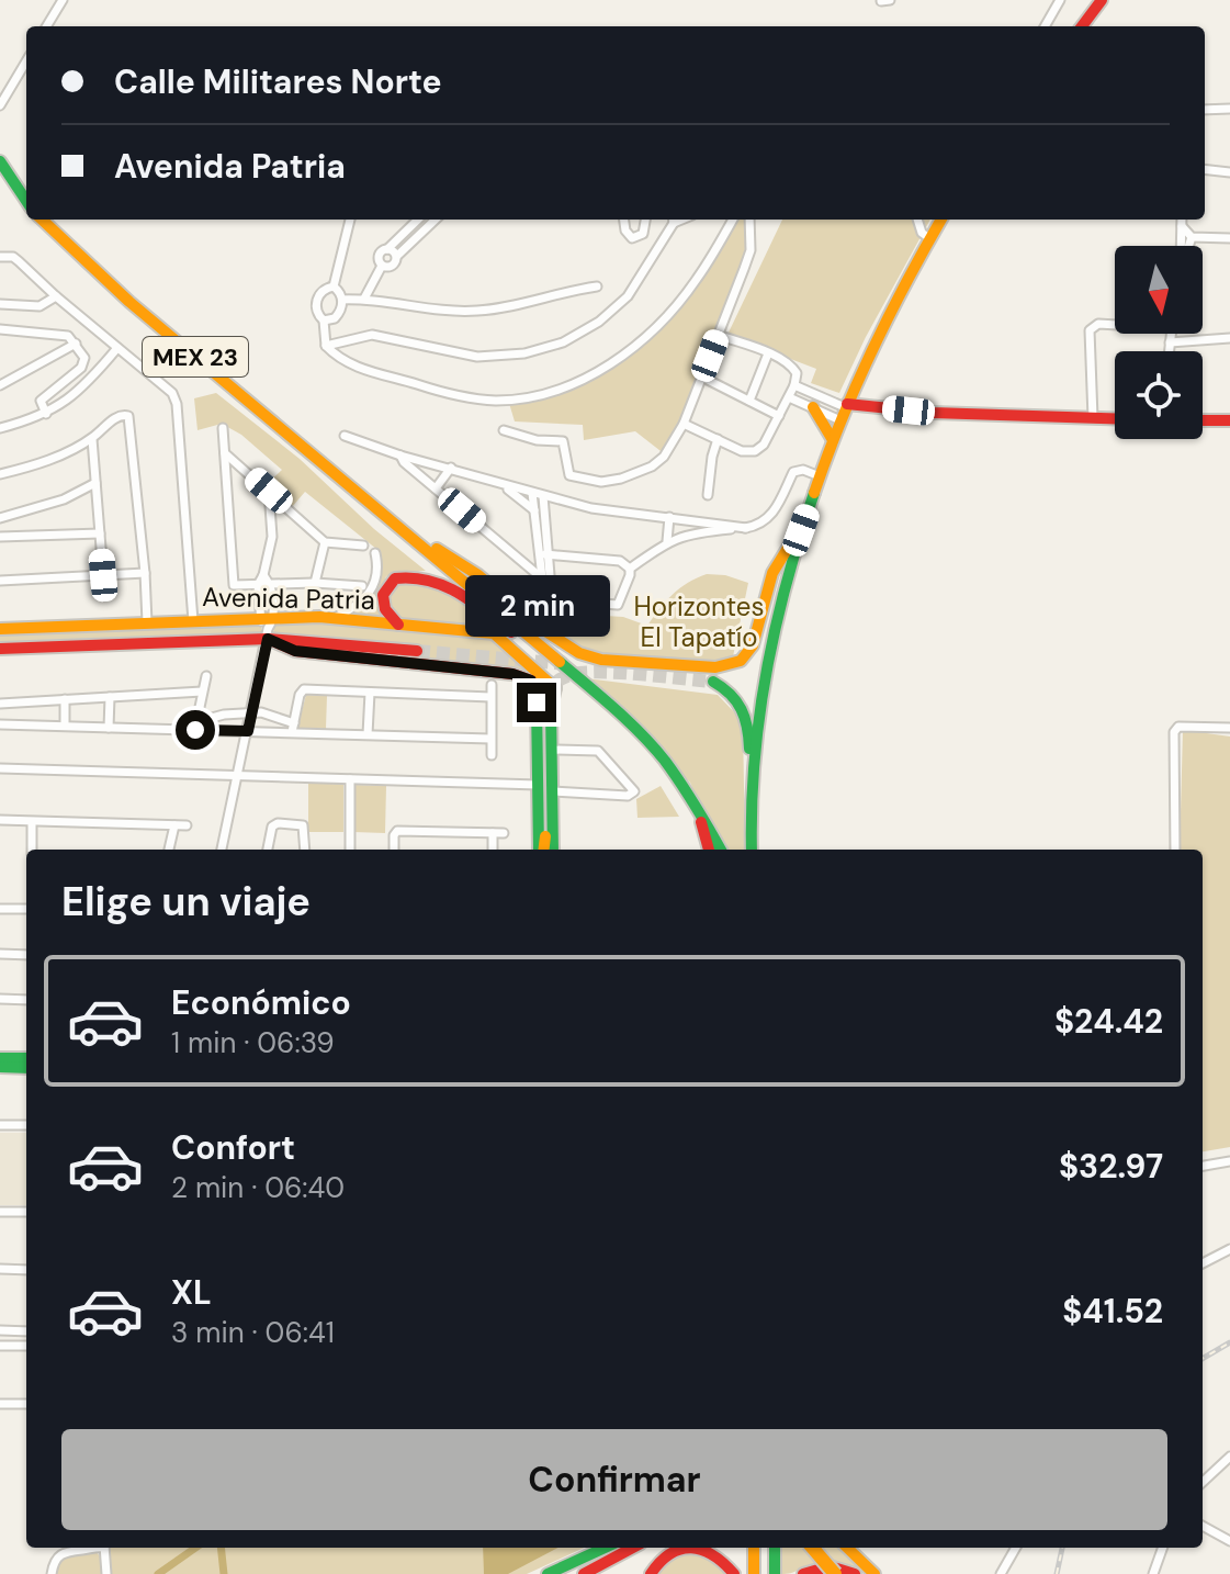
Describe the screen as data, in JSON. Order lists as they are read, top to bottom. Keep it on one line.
{"streets":{"main road":["MEX 23","Avenida Patria"]},"parks":["Horizontes El Tapatío"],"north":"bottom","page":{"banner":["Calle Militares Norte","Avenida Patria"],"bubble":"2 min","heading":"Elige un viaje","list":[{"name":"Económico","note":"1 min · 06:39","value":"$24.42"},{"name":"Confort","note":"2 min · 06:40","value":"$32.97"},{"name":"XL","note":"3 min · 06:41","value":"$41.52"}],"buttons":"Confirmar"}}
